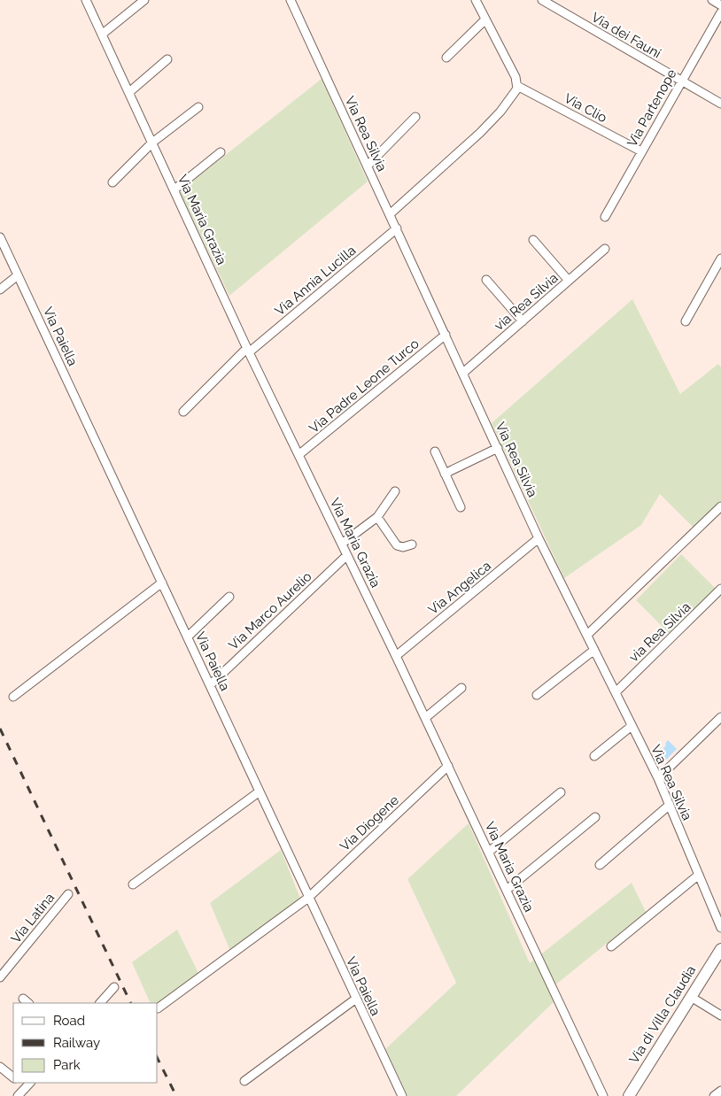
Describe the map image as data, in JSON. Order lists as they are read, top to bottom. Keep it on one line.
{"streets":{"street":["Via dei Fauni","Via Clio","Via Partenope","Via Rea Silvia","Via Maria Grazia","Via Annia Lucilla","via Rea Silvia","Via Paiella","Via Padre Leone Turco","Via Angelica","Via Marco Aurelio","Via Diogene","Via Latina","Via di Villa Claudia"]},"crossings":[["Via dei Fauni","Via Partenope"],["Via Clio","Via Partenope"],["Via Rea Silvia","Via Annia Lucilla"],["Via Rea Silvia","via Rea Silvia"],["Via Rea Silvia","Via Padre Leone Turco"],["Via Rea Silvia","Via Angelica"],["Via Maria Grazia","Via Annia Lucilla"],["Via Maria Grazia","Via Padre Leone Turco"],["Via Maria Grazia","Via Angelica"],["Via Maria Grazia","Via Marco Aurelio"],["Via Maria Grazia","Via Diogene"],["Via Paiella","Via Marco Aurelio"],["Via Paiella","Via Diogene"]],"legend":["Road","Railway","Park"]}
